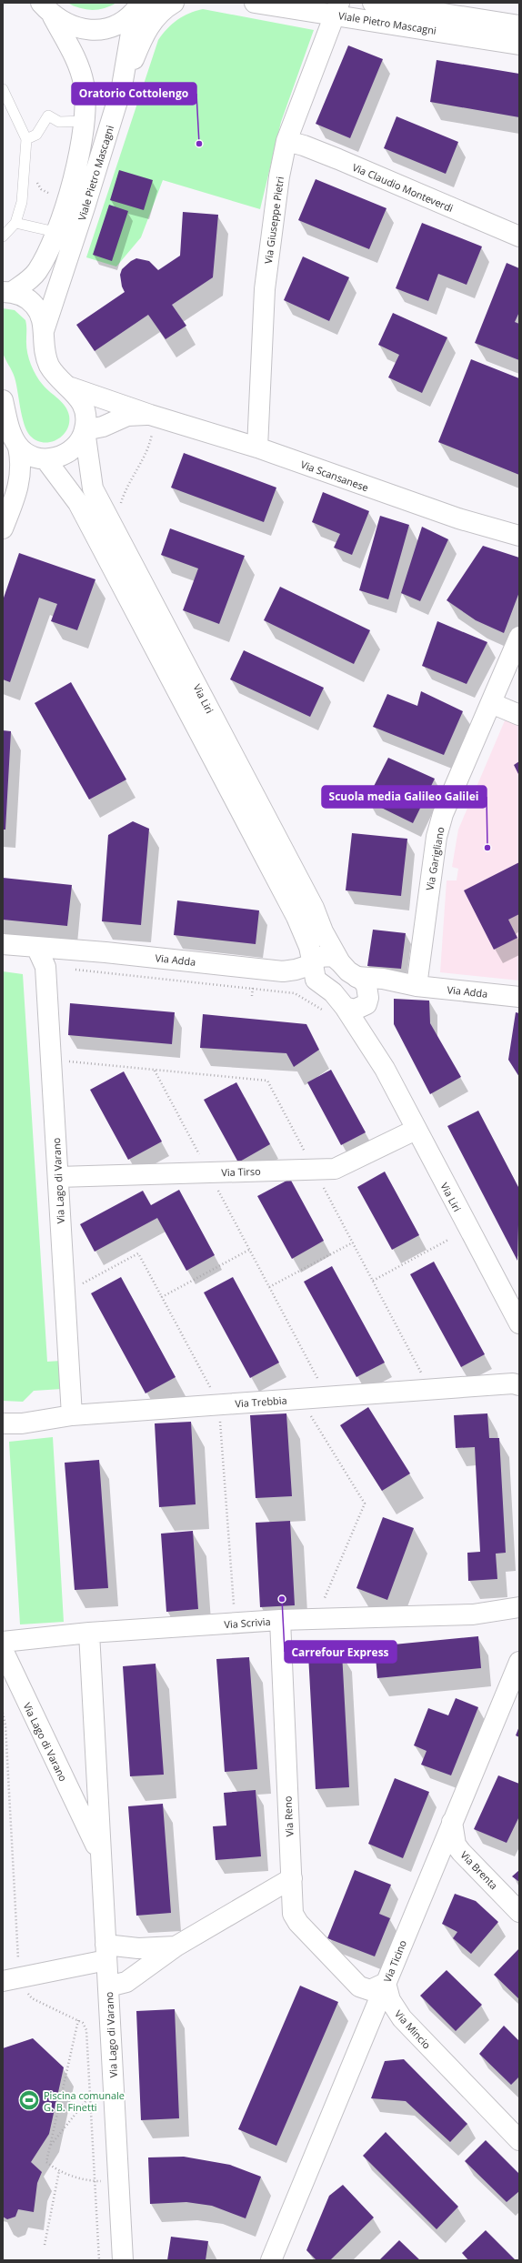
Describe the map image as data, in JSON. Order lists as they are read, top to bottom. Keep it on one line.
{"streets":{"street":["Viale Pietro Mascagni","Via Claudio Monteverdi","Via Giuseppe Pietri","Via Scansanese","Via Liri","Via Garigliano","Via Adda","Via Tirso","Via Lago di Varano","Via Trebbia","Via Scrivia","Via Reno","Via Brenta","Via Ticino","Via Mincio"]},"crossings":[["Viale Pietro Mascagni","Via Giuseppe Pietri"],["Viale Pietro Mascagni","Via Scansanese"],["Via Claudio Monteverdi","Via Giuseppe Pietri"],["Via Giuseppe Pietri","Via Scansanese"],["Via Scansanese","Via Liri"],["Via Liri","Via Adda"],["Via Liri","Via Tirso"],["Via Garigliano","Via Adda"],["Via Adda","Via Lago di Varano"],["Via Tirso","Via Lago di Varano"],["Via Lago di Varano","Via Trebbia"],["Via Lago di Varano","Via Scrivia"],["Via Scrivia","Via Reno"],["Via Brenta","Via Ticino"],["Via Ticino","Via Mincio"]],"places":{"other":["Oratorio Cottolengo","Scuola media Galileo Galilei","Carrefour Express"],"sports":["Piscina comunale G. B. Finetti"]}}
